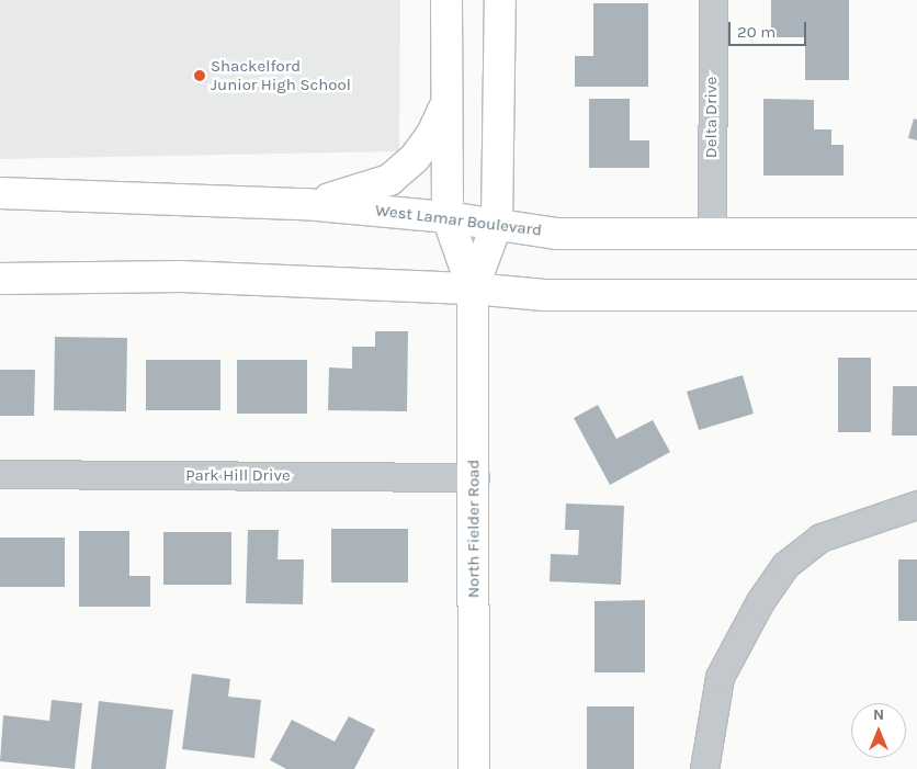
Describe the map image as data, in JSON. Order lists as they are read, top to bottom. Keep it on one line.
{"streets":{"main road":["West Lamar Boulevard","North Fielder Road"],"street":["Delta Drive","Park Hill Drive"]},"crossings":[["Delta Drive","West Lamar Boulevard"],["West Lamar Boulevard","North Fielder Road"],["Park Hill Drive","North Fielder Road"]],"places":["Shackelford Junior High School"],"scale_bar":"20 m","north":"top"}
